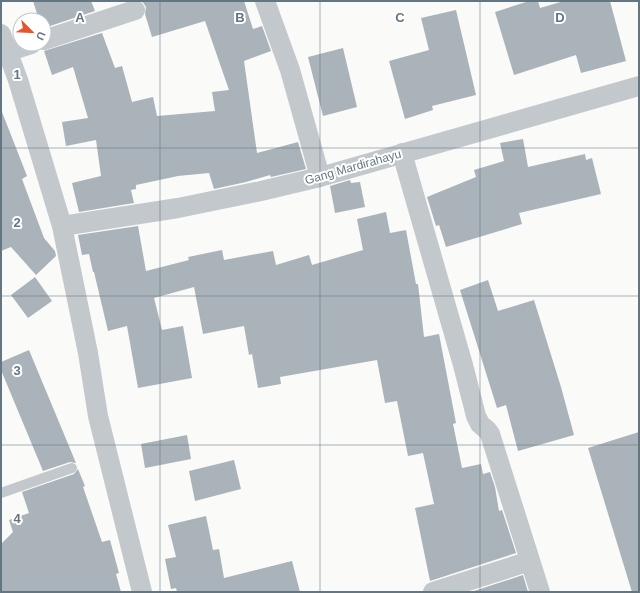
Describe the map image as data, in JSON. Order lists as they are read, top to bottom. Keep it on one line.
{"streets":{"street":["Gang Mardirahayu"]},"north":"bottom right","grid":{"columns":["A","B","C","D"],"rows":["1","2","3","4"]}}
